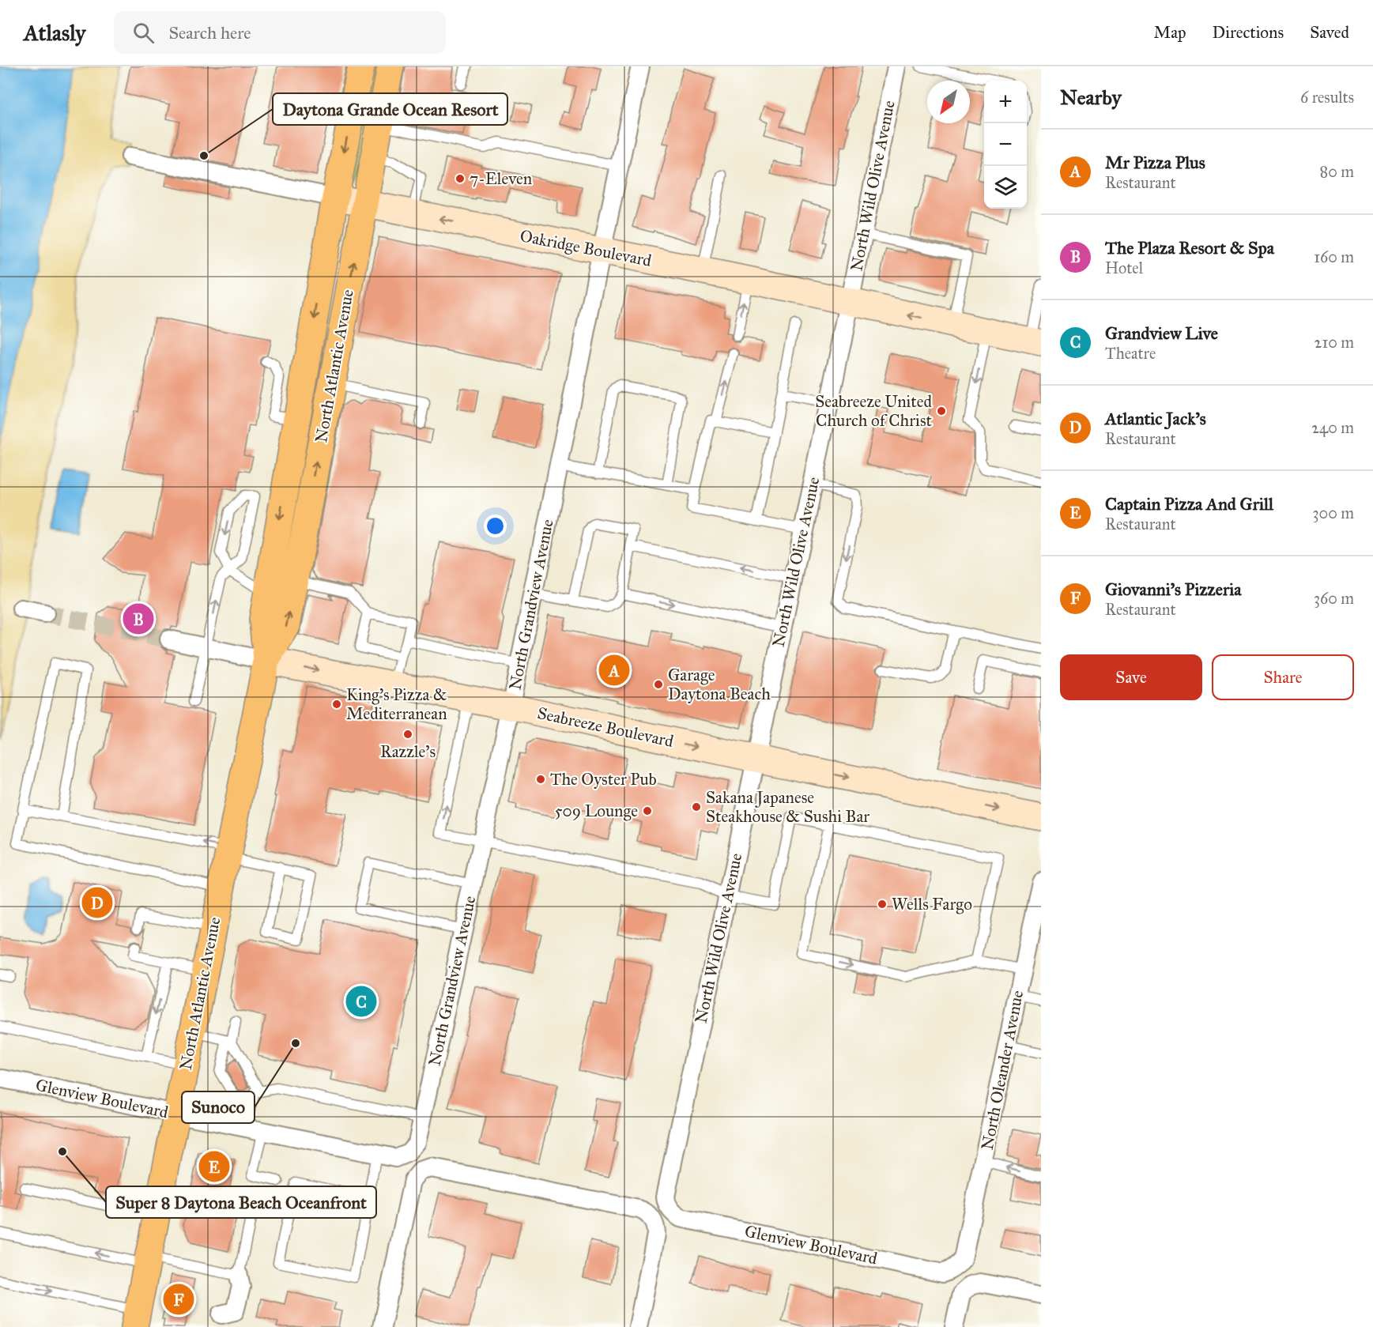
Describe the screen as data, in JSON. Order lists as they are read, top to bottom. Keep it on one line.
{"streets":{"main road":["Oakridge Boulevard","North Atlantic Avenue","Seabreeze Boulevard"],"street":["North Wild Olive Avenue","North Grandview Avenue","North Oleander Avenue","Glenview Boulevard"]},"crossings":[["North Wild Olive Avenue","Oakridge Boulevard"],["North Wild Olive Avenue","Seabreeze Boulevard"],["North Wild Olive Avenue","Glenview Boulevard"],["Oakridge Boulevard","North Atlantic Avenue"],["Oakridge Boulevard","North Grandview Avenue"],["North Atlantic Avenue","Seabreeze Boulevard"],["North Atlantic Avenue","Glenview Boulevard"],["North Grandview Avenue","Seabreeze Boulevard"],["North Grandview Avenue","Glenview Boulevard"],["North Oleander Avenue","Glenview Boulevard"]],"one_way":["Seabreeze Boulevard"],"places":["Daytona Grande Ocean Resort","7-Eleven","Seabreeze United Church of Christ","Garage Daytona Beach","King's Pizza & Mediterranean","Razzle's","The Oyster Pub","Sakana Japanese Steakhouse & Sushi Bar","509 Lounge","Wells Fargo","Sunoco","Super 8 Daytona Beach Oceanfront"],"north":"bottom left","page":{"header":"Atlasly","search":"Search here","nav":["Map","Directions","Saved"],"heading":["Nearby","6 results"],"map_buttons":["+","−"],"list":[{"mark":"A","name":"Mr Pizza Plus","note":"Restaurant","value":"80 m"},{"mark":"B","name":"The Plaza Resort & Spa","note":"Hotel","value":"160 m"},{"mark":"C","name":"Grandview Live","note":"Theatre","value":"210 m"},{"mark":"D","name":"Atlantic Jack's","note":"Restaurant","value":"240 m"},{"mark":"E","name":"Captain Pizza And Grill","note":"Restaurant","value":"300 m"},{"mark":"F","name":"Giovanni's Pizzeria","note":"Restaurant","value":"360 m"}],"pins":["B","A","D","C","E","F"],"buttons":["Save","Share"]}}
